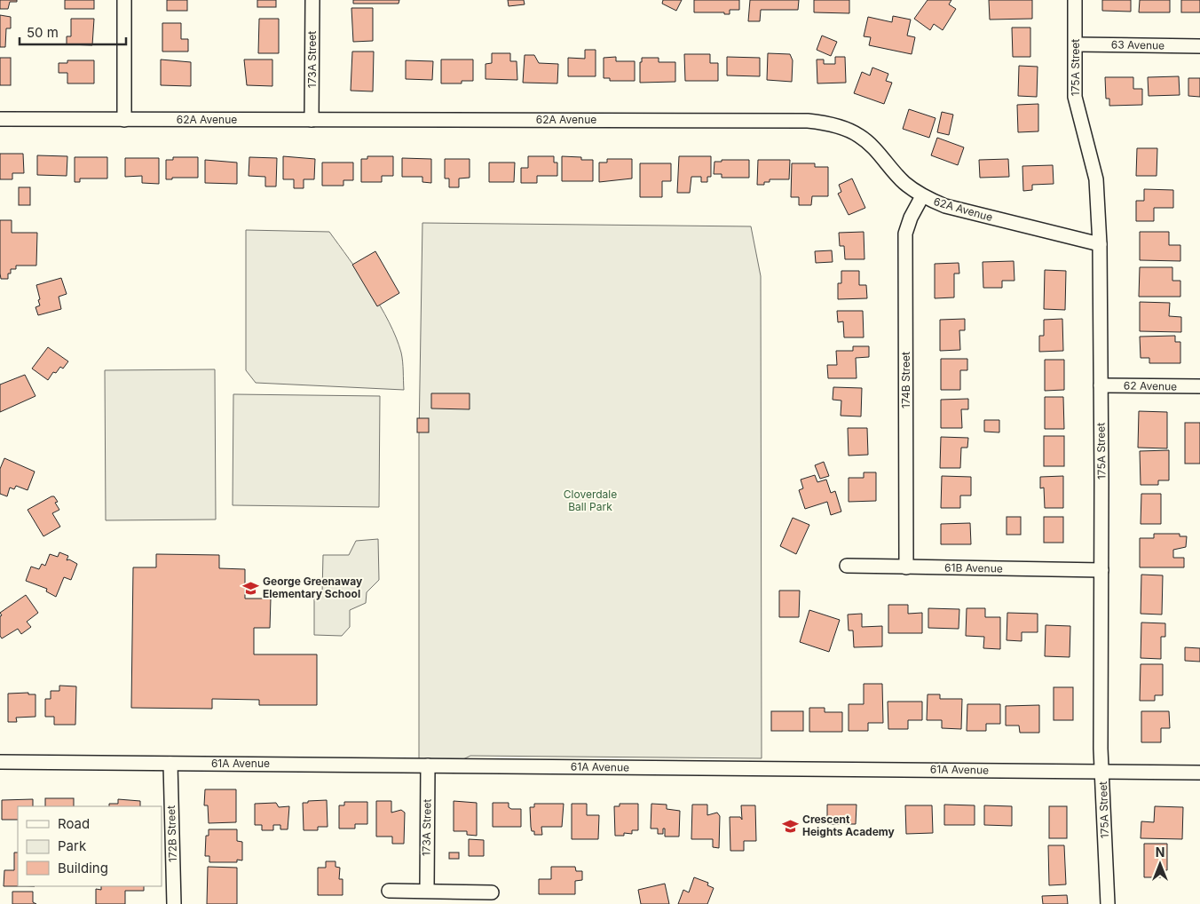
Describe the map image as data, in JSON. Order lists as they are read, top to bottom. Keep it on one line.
{"streets":{"street":["63 Avenue","173A Street","175A Street","62A Avenue","174B Street","62 Avenue","61B Avenue","61A Avenue","172B Street"]},"crossings":[["63 Avenue","175A Street"],["173A Street","62A Avenue"],["173A Street","61A Avenue"],["175A Street","62A Avenue"],["175A Street","62 Avenue"],["175A Street","61B Avenue"],["175A Street","61A Avenue"],["62A Avenue","174B Street"],["174B Street","61B Avenue"],["61A Avenue","172B Street"]],"parks":["Cloverdale Ball Park"],"places":{"school or university":["George Greenaway Elementary School","Crescent Heights Academy"]},"legend":["Road","Park","Building"],"scale_bar":"50 m","north":"top"}
